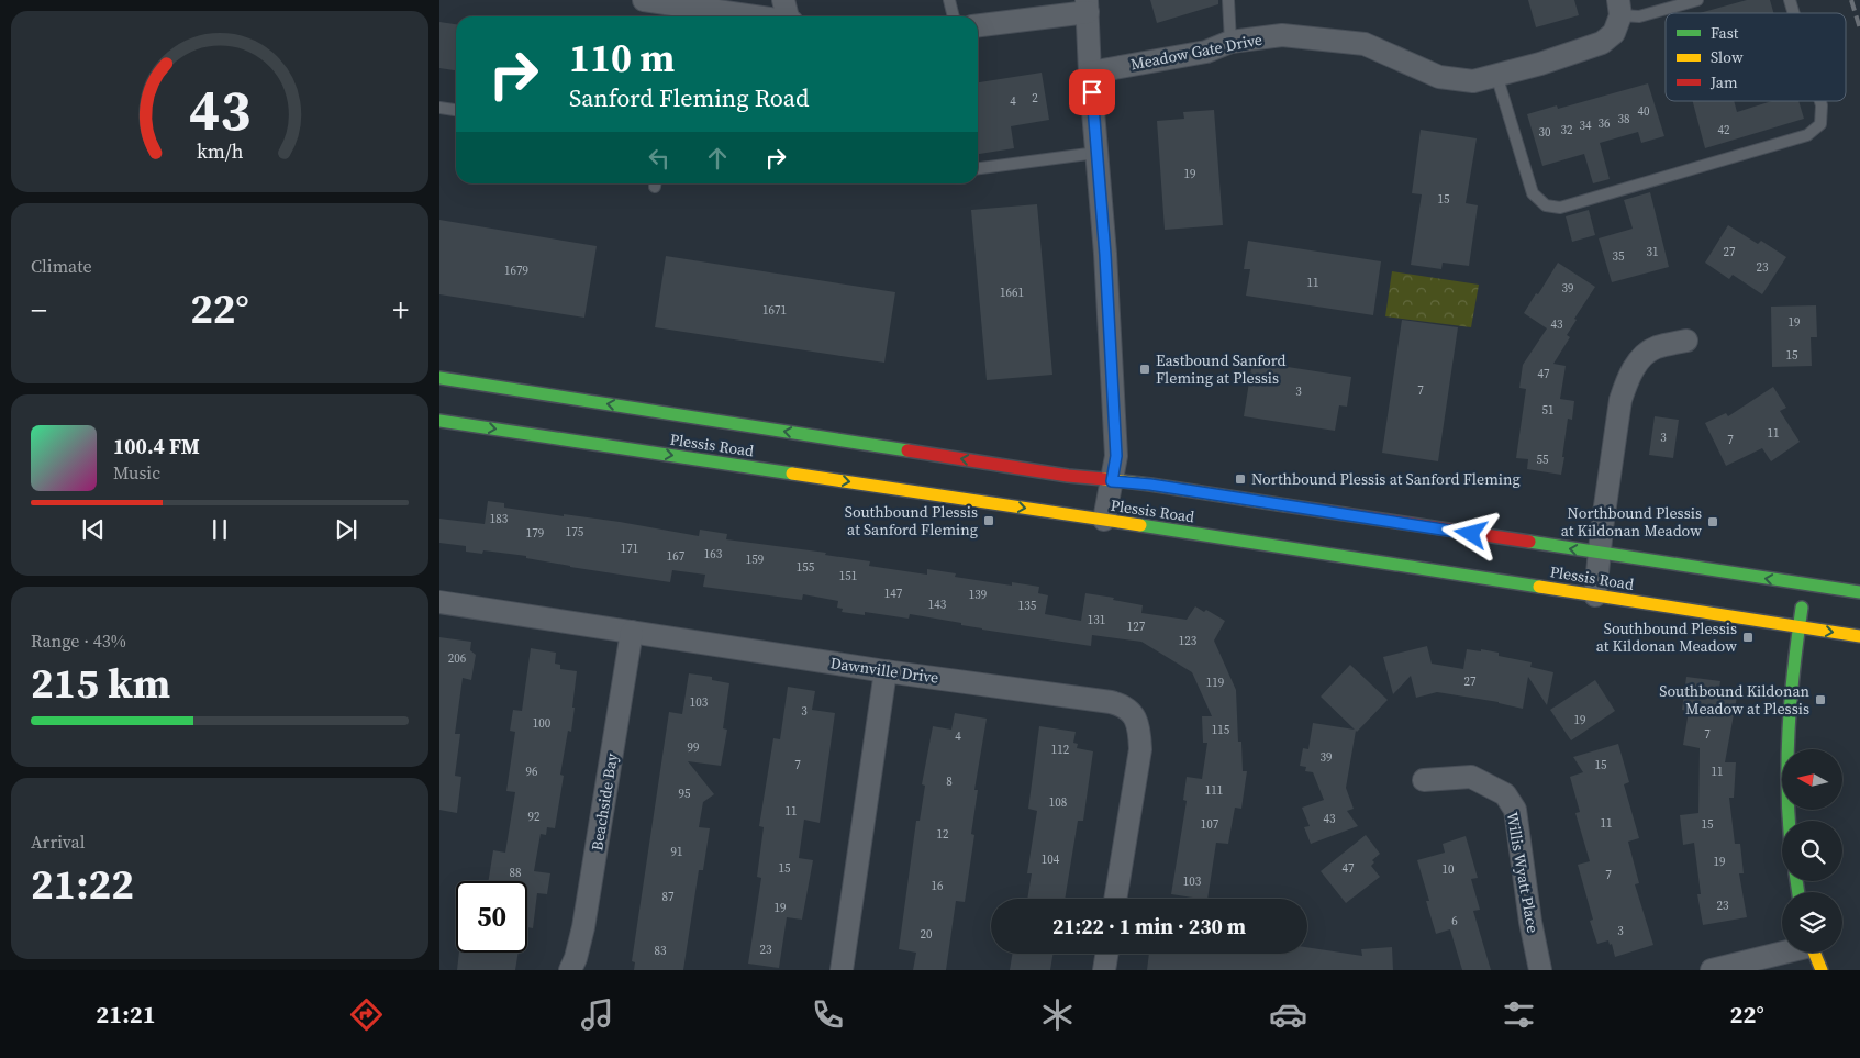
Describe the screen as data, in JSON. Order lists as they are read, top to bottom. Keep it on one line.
{"streets":{"main road":["Plessis Road"],"street":["Meadow Gate Drive","Dawnville Drive","Beachside Bay","Willis Wyatt Place"]},"crossings":[["Dawnville Drive","Beachside Bay"]],"places":{"transit":["Eastbound Sanford Fleming at Plessis","Northbound Plessis at Sanford Fleming","Southbound Plessis at Sanford Fleming","Northbound Plessis at Kildonan Meadow","Southbound Plessis at Kildonan Meadow","Southbound Kildonan Meadow at Plessis"]},"house_numbers":["2","4","40","38","36","34","32","42","30","19","15","31","27","35","23","1679","11","39","1661","1671","19","43","15","47","7","3","51","11","3","7","55","183","175","179","171","163","167","159","155","151","147","139","143","135","131","127","123","206","27","119","103","3","19","100","115","7","4","99","112","39","7","15","96","11","8","111","95","108","11","92","43","11","107","15","12","91","104","19","15","47","10","88","7","103","16","87","23","19","6","3","20","23","83"],"legend":["Fast","Slow","Jam"],"north":"left","page":{"turn":["110 m","Sanford Fleming Road"],"tile":["Climate",["Range · 43%","215 km"],["Arrival","21:22"]],"heat":["−","22°","+"],"song":["100.4 FM","Music"],"limit":"50","trip":"21:22 · 1 min · 230 m","tabs":["21:21","22°"],"gauge":["43","km/h"]}}
